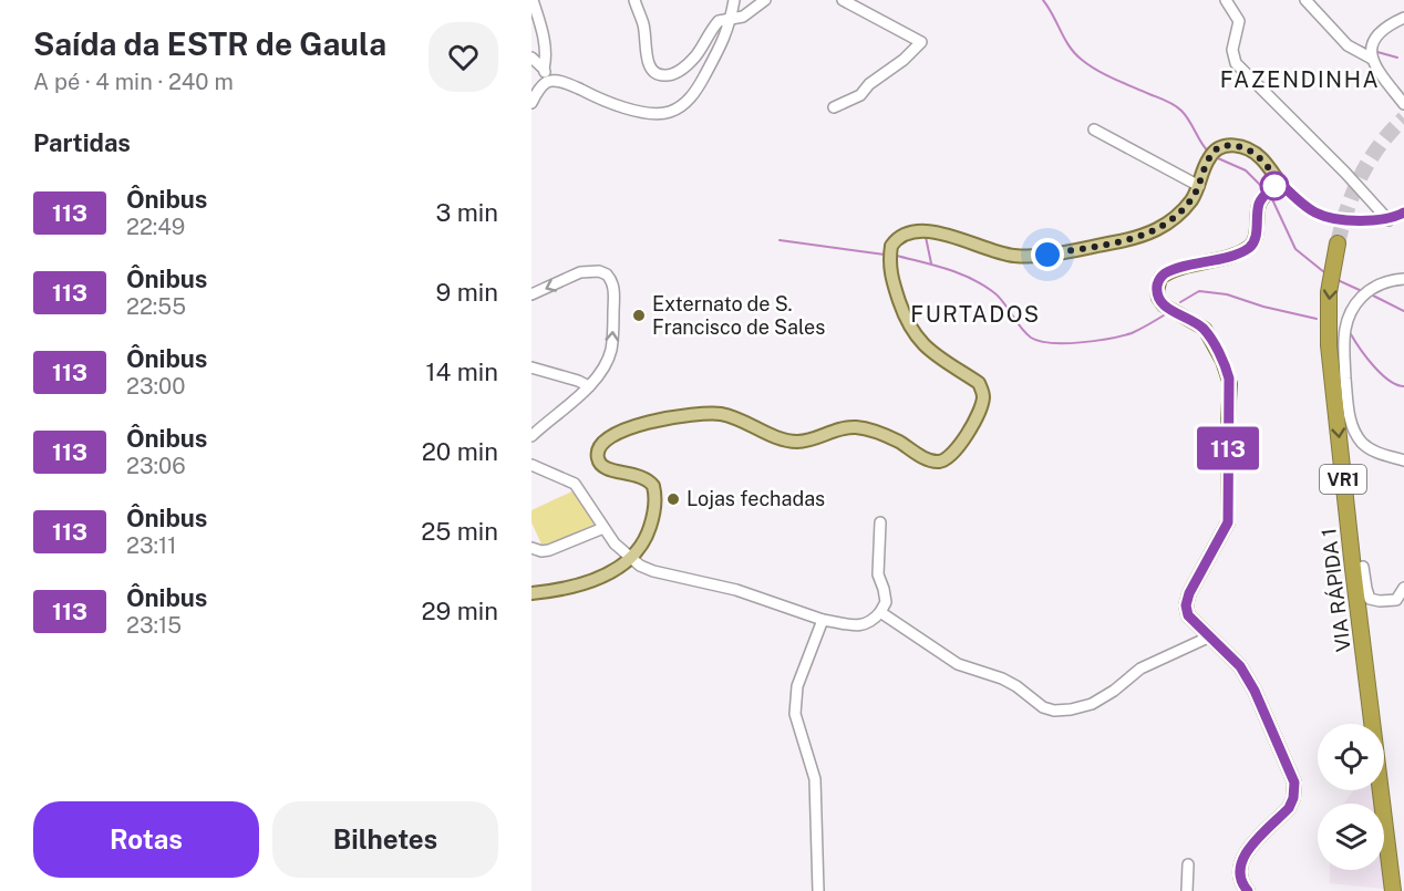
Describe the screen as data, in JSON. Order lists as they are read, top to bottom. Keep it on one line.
{"streets":{"highway":["VR1","VIA RÁPIDA 1"]},"one_way":["VIA RÁPIDA 1"],"districts":["FAZENDINHA","FURTADOS"],"places":["Externato de S. Francisco de Sales","Lojas fechadas"],"lines":["bus line 113"],"page":{"heading":[["Saída da ESTR de Gaula","A pé · 4 min · 240 m"],"Partidas"],"on_map":"113","list":[{"mark":"113","name":"Ônibus","note":"22:49","value":"3 min"},{"mark":"113","name":"Ônibus","note":"22:55","value":"9 min"},{"mark":"113","name":"Ônibus","note":"23:00","value":"14 min"},{"mark":"113","name":"Ônibus","note":"23:06","value":"20 min"},{"mark":"113","name":"Ônibus","note":"23:11","value":"25 min"},{"mark":"113","name":"Ônibus","note":"23:15","value":"29 min"}],"buttons":["Rotas","Bilhetes"]}}
